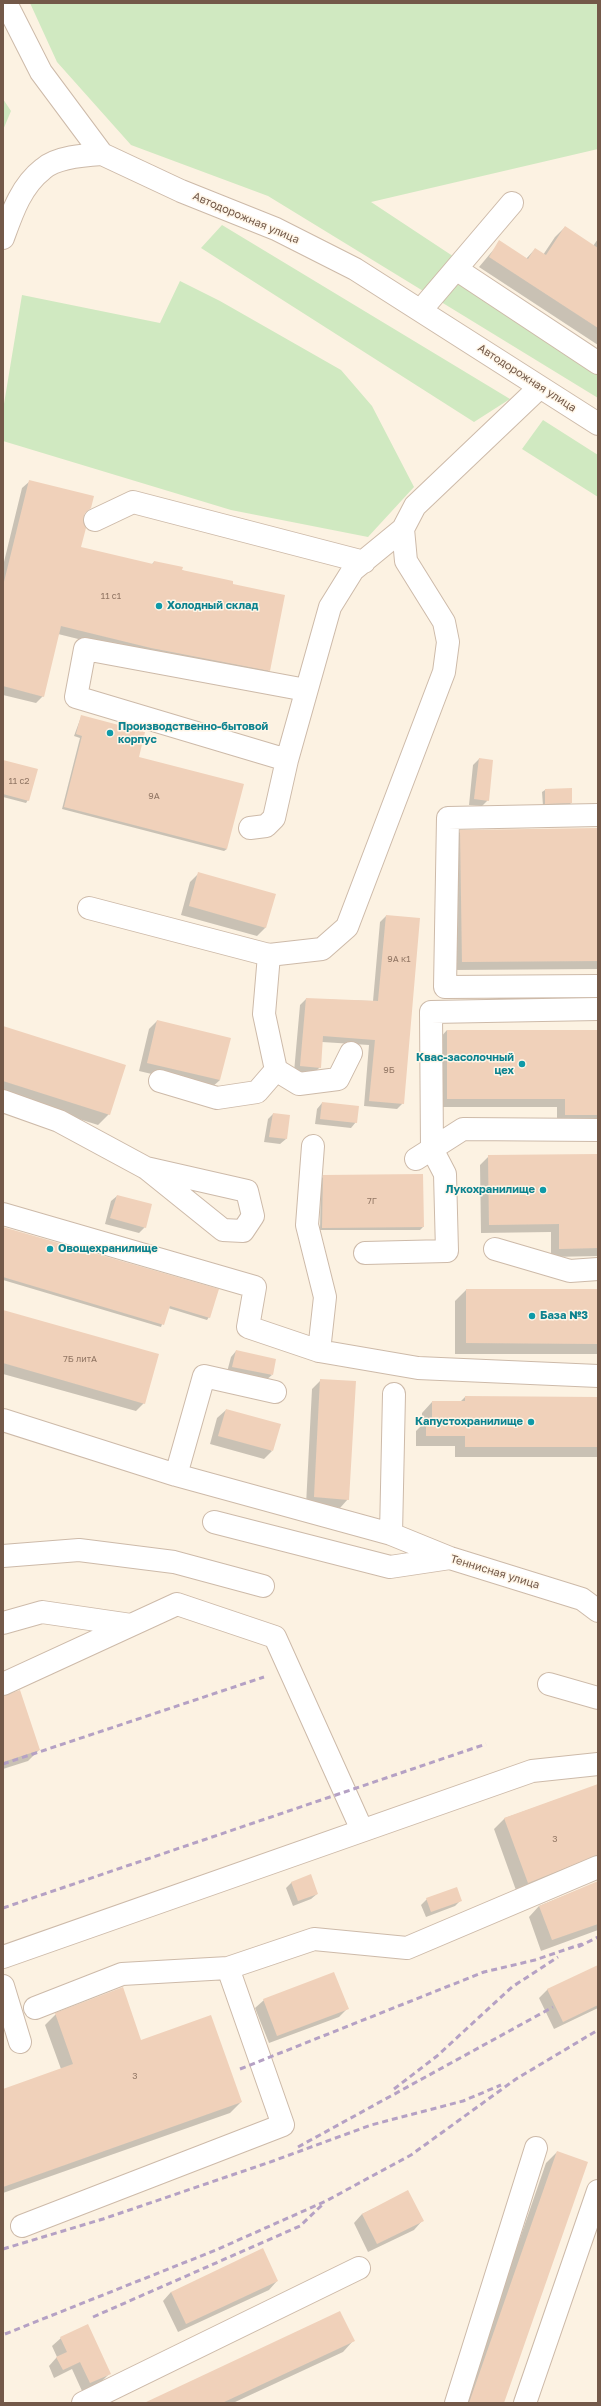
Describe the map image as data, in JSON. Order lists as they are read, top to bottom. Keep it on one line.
{"streets":{"street":["Автодорожная улица","Теннисная улица"]},"places":["Холодный склад","Производственно-бытовой корпус","Квас-засолочный цех","Лукохранилище","Овощехранилище","База №3","Капустохранилище"],"house_numbers":["11 с1","11 с2","9А","9А к1","9Б","7Г","7Б литА","3","3"]}
